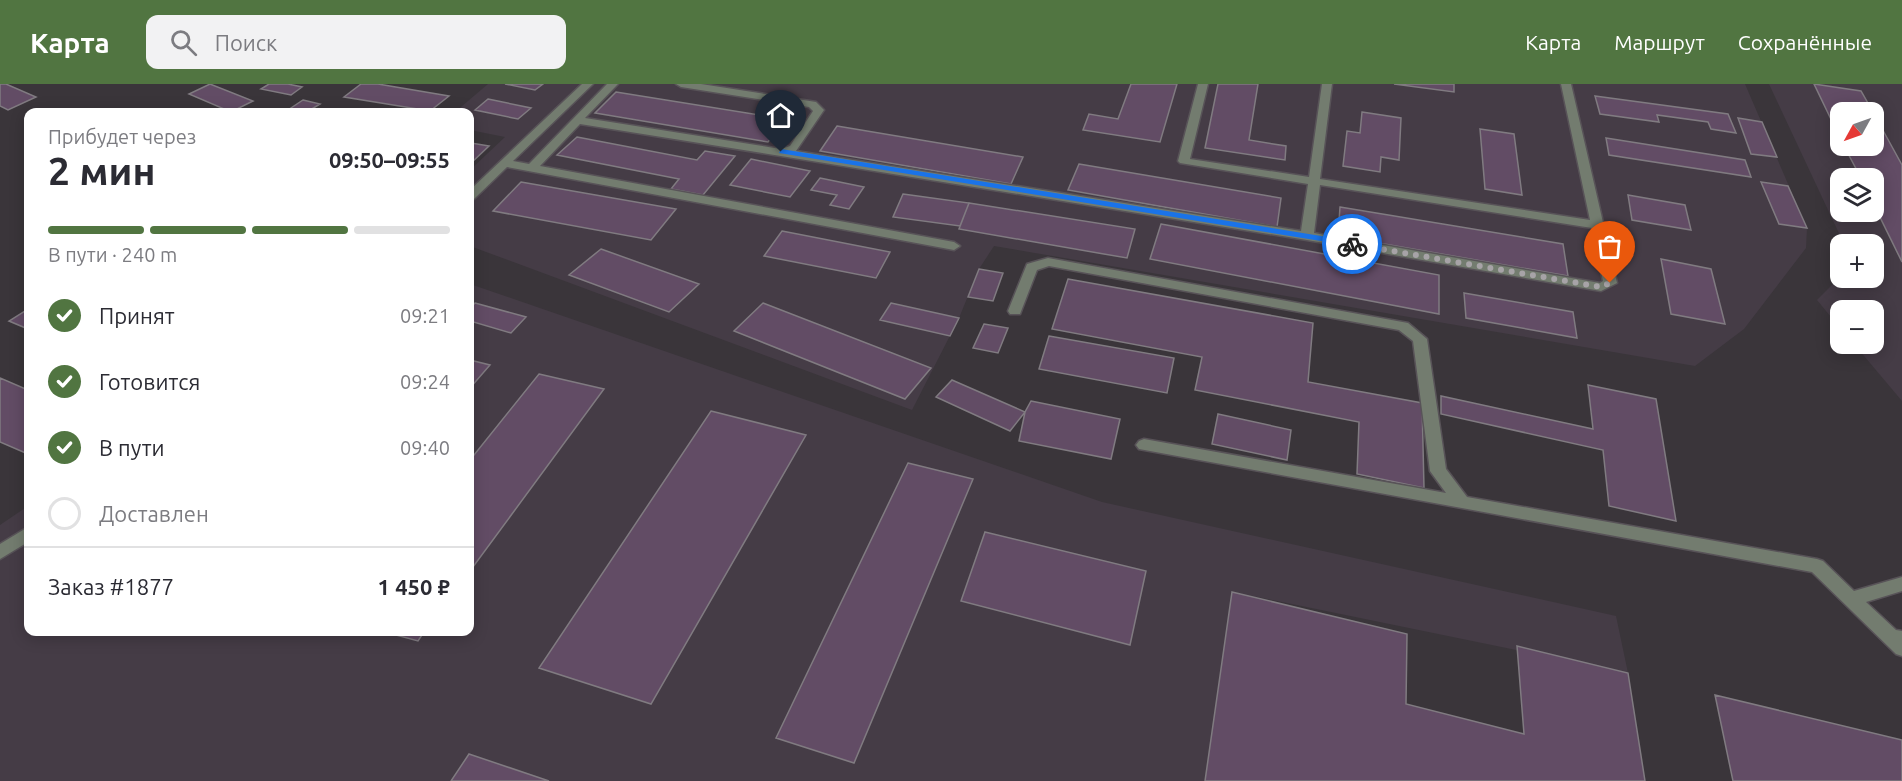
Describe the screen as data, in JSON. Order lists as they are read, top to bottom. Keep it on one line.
{"north":"bottom left","page":{"header":"Карта","search":"Поиск","nav":["Карта","Маршрут","Сохранённые"],"map_buttons":["+","−"],"heading":["2 мин","Прибудет через","09:50–09:55"],"panel":["Заказ #1877","1 450 ₽"],"bar":"В пути · 240 m","list":[["Принят","09:21"],["Готовится","09:24"],["В пути","09:40"],"Доставлен"]}}
